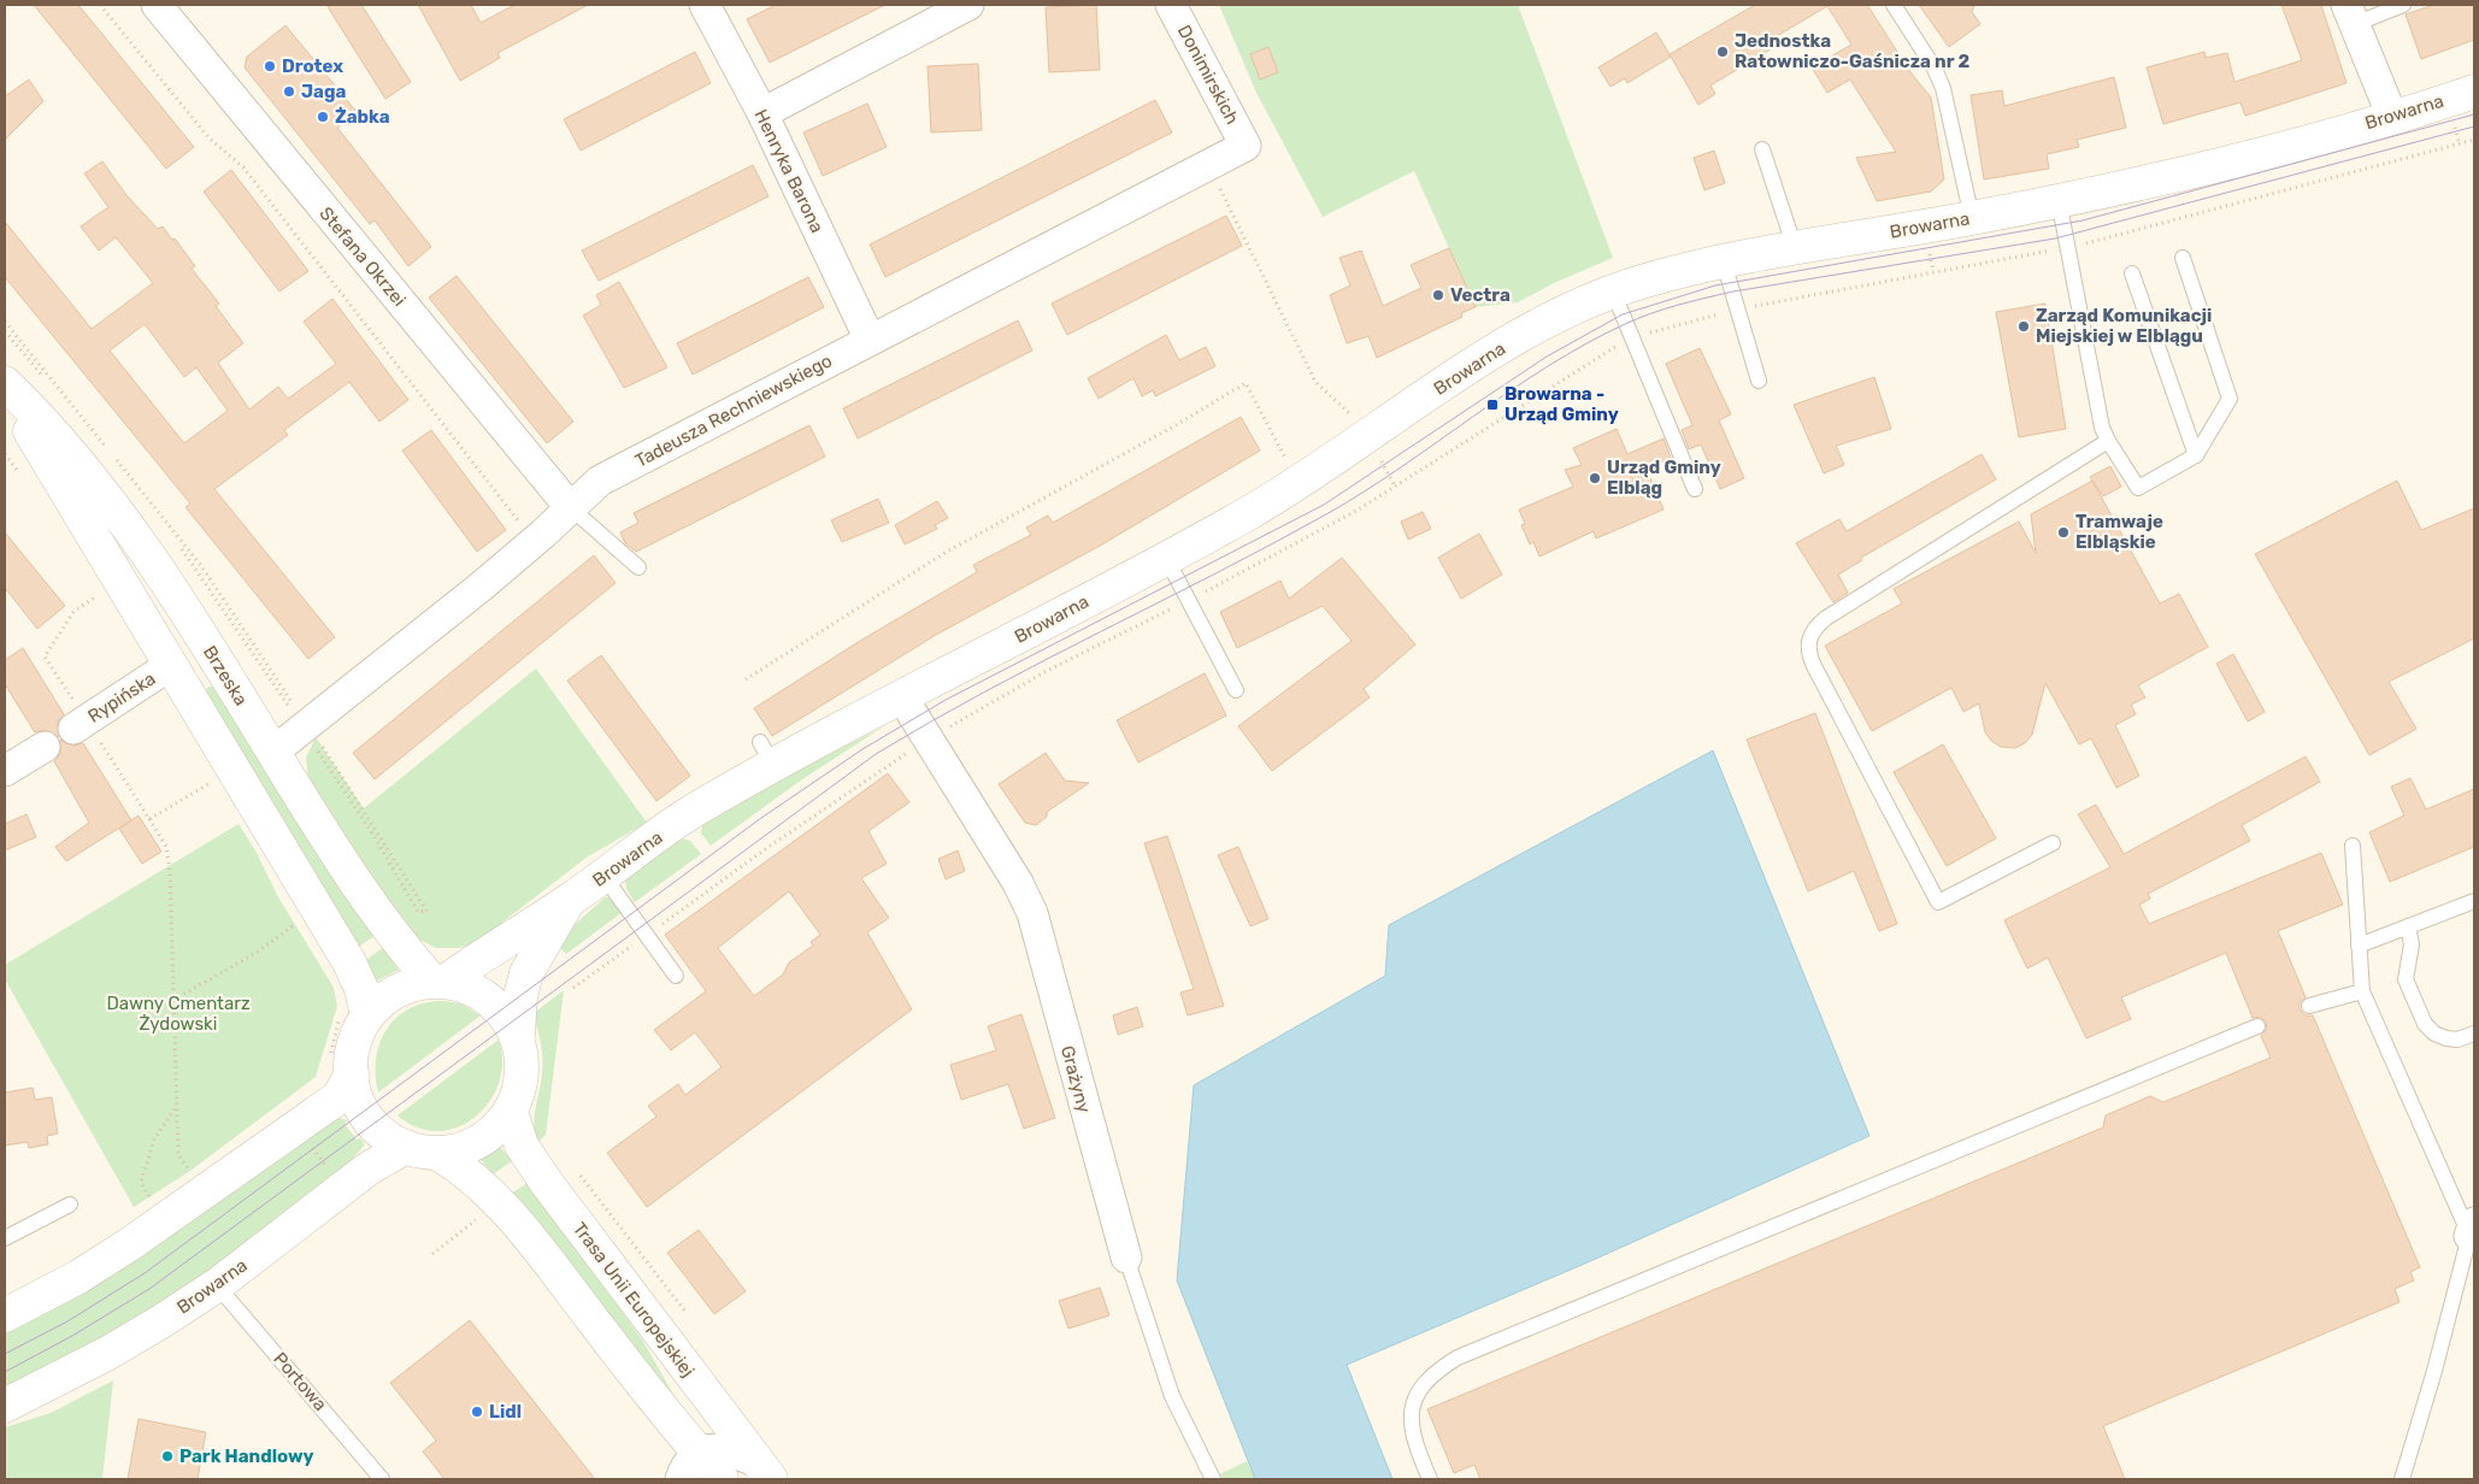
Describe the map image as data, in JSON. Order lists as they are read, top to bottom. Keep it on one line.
{"streets":{"main road":["Browarna","Brzeska","Trasa Unii Europejskiej"],"street":["Donimirskich","Henryka Barona","Stefana Okrzei","Tadeusza Rechniewskiego","Rypińska","Grażyny"],"lane":["Portowa"]},"crossings":[["Donimirskich","Tadeusza Rechniewskiego"],["Browarna","Brzeska"],["Browarna","Grażyny"],["Browarna","Trasa Unii Europejskiej"],["Browarna","Portowa"],["Henryka Barona","Tadeusza Rechniewskiego"],["Stefana Okrzei","Tadeusza Rechniewskiego"],["Tadeusza Rechniewskiego","Brzeska"],["Brzeska","Trasa Unii Europejskiej"]],"parks":["Dawny Cmentarz Żydowski"],"places":{"other":["Jednostka Ratowniczo-Gaśnicza nr 2","Drotex","Jaga","Żabka","Vectra","Zarząd Komunikacji Miejskiej w Elblągu","Urząd Gminy Elbląg","Tramwaje Elbląskie","Lidl","Park Handlowy"],"transit":["Browarna - Urząd Gminy"]}}
